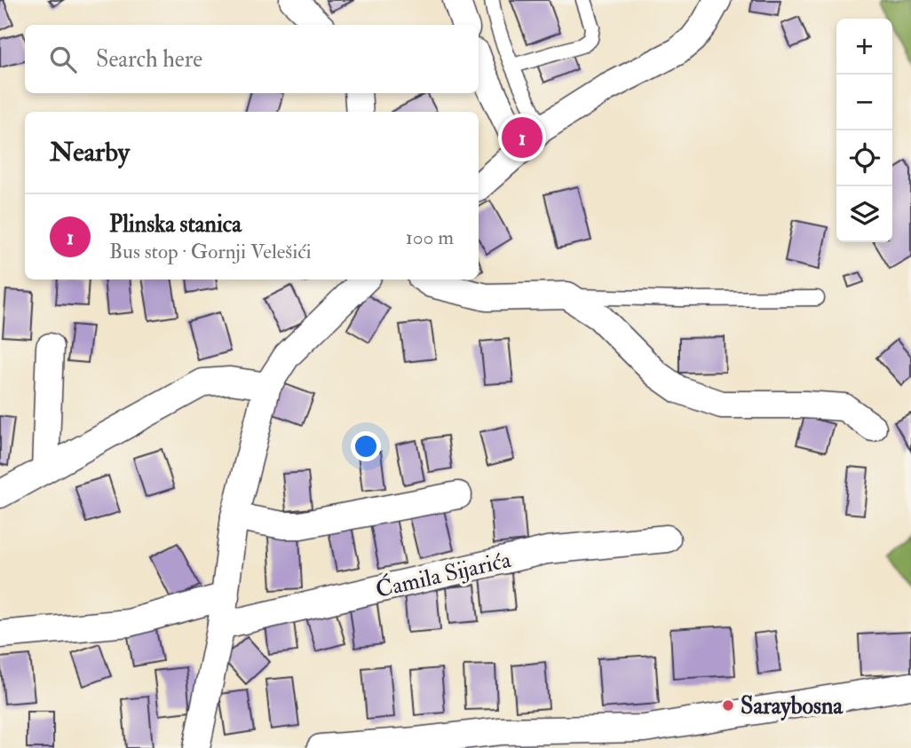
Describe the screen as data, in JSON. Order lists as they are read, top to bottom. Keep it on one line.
{"streets":{"street":["Ćamila Sijarića"]},"places":["Saraybosna"],"page":{"map_buttons":["+","−"],"search":"Search here","heading":"Nearby","pins":"1","list":[{"mark":"1","name":"Plinska stanica","note":"Bus stop · Gornji Velešići","value":"100 m"}]}}
